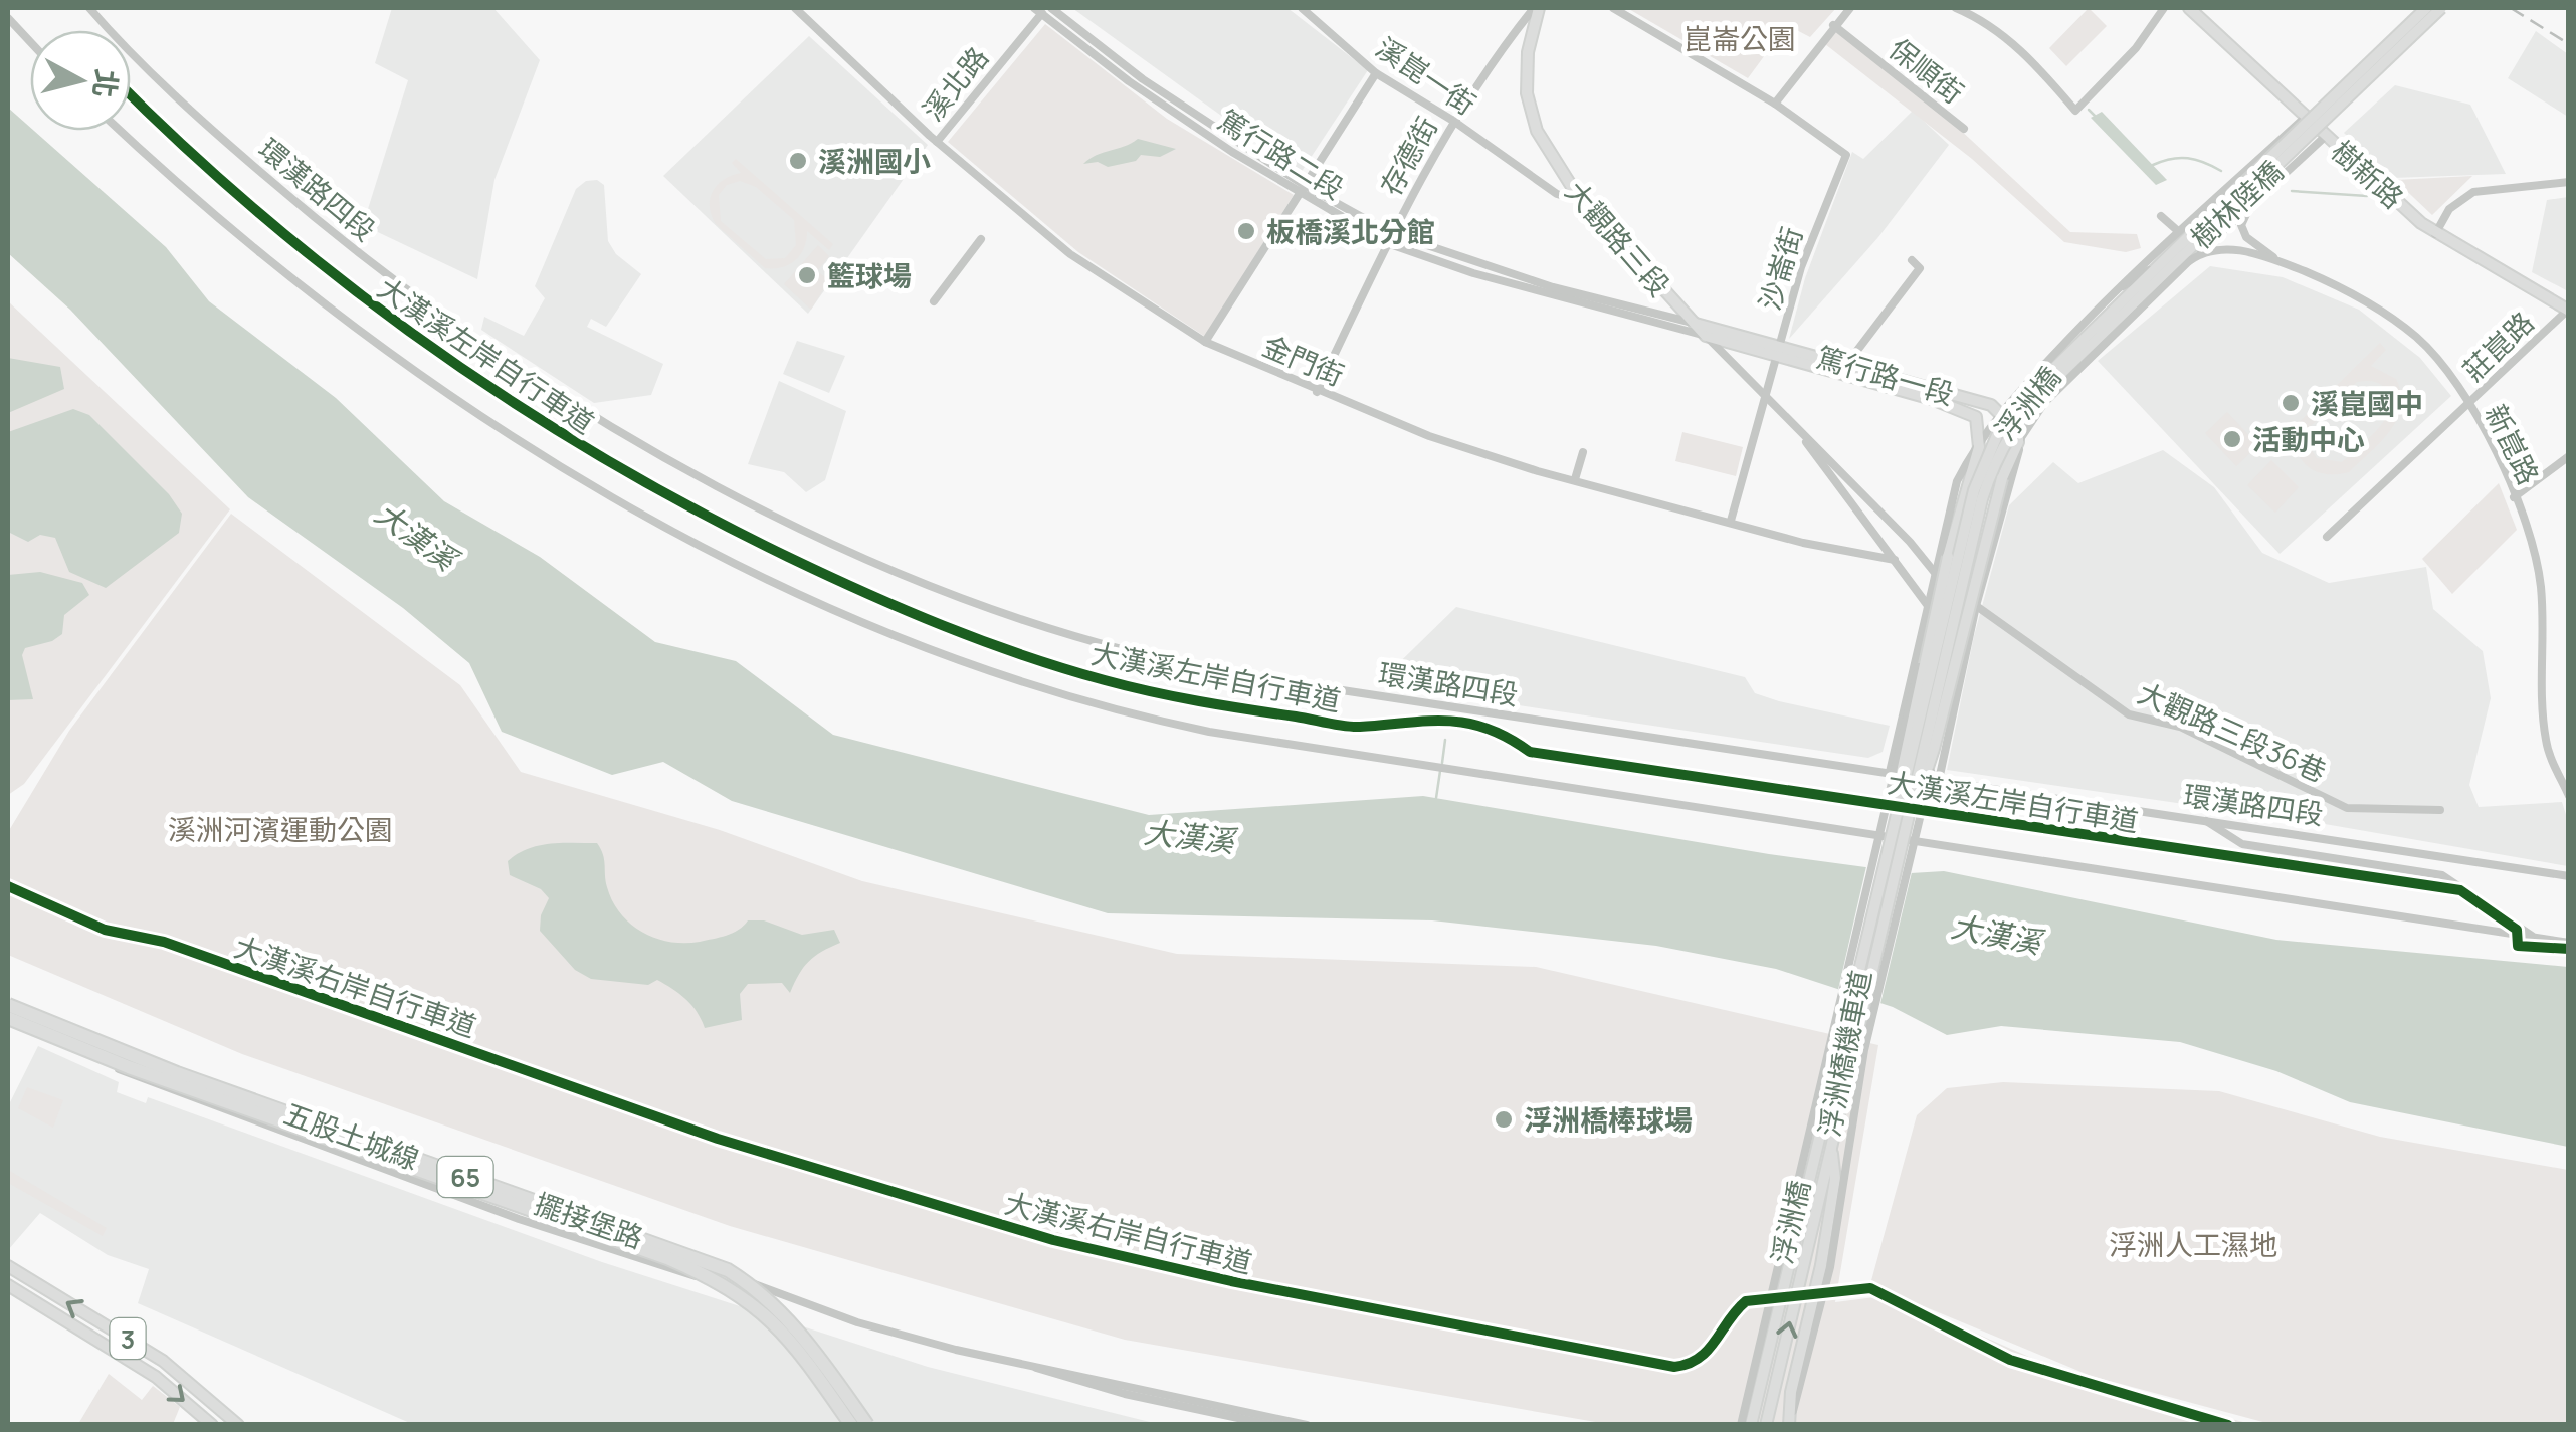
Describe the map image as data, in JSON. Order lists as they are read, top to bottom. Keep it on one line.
{"streets":{"highway":["五股土城線","65"],"main road":["樹新路","樹林陸橋","大觀路三段","篤行路一段","浮洲橋","3"],"street":["保順街","溪崑一街","溪北路","篤行路二段","存德街","環漢路四段","沙崙街","莊崑路","金門街","新崑路","大觀路三段36巷","浮洲橋機車道","擺接堡路"],"cycle path":["大漢溪左岸自行車道","大漢溪右岸自行車道"]},"crossings":[["溪崑一街","存德街"],["溪崑一街","大觀路三段"],["溪北路","篤行路二段"],["溪北路","金門街"],["篤行路二段","存德街"],["篤行路二段","大觀路三段"],["篤行路二段","篤行路一段"],["存德街","大觀路三段"],["存德街","金門街"],["樹新路","莊崑路"],["樹林陸橋","浮洲橋"],["樹林陸橋","新崑路"],["大觀路三段","沙崙街"],["大觀路三段","金門街"],["大觀路三段","篤行路一段"],["大觀路三段","大觀路三段36巷"],["沙崙街","金門街"],["沙崙街","篤行路一段"],["莊崑路","新崑路"],["浮洲橋","浮洲橋機車道"],["五股土城線","擺接堡路"]],"water":["大漢溪"],"parks":["崑崙公園","溪洲河濱運動公園","浮洲人工濕地"],"places":["溪洲國小","板橋溪北分館","籃球場","溪崑國中","活動中心","浮洲橋棒球場"],"north":"right"}
